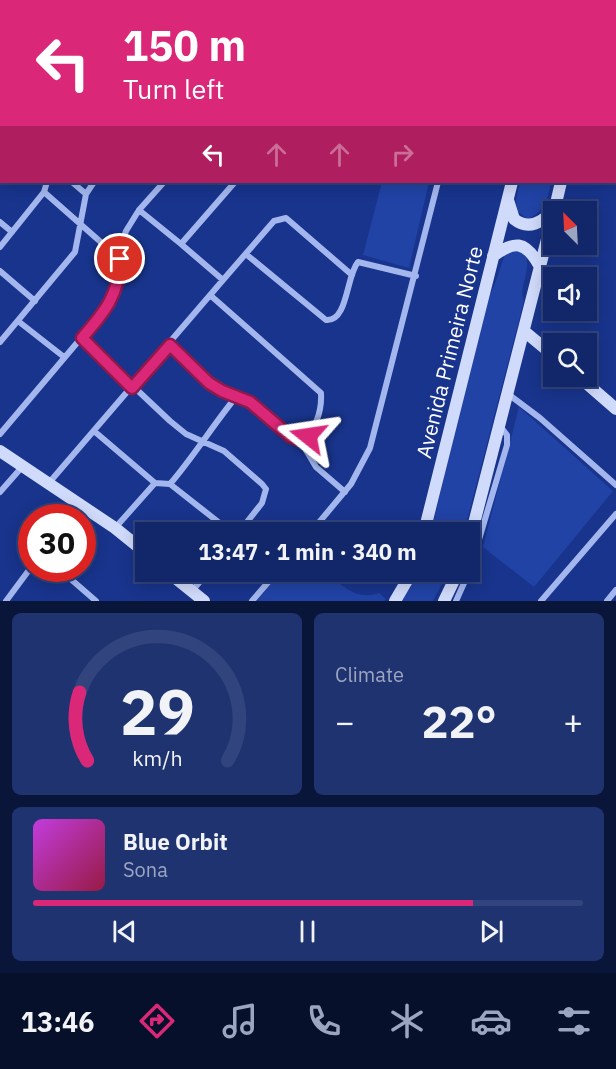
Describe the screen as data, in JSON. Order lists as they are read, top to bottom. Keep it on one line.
{"streets":{"main road":["Avenida Primeira Norte"]},"north":"top left","page":{"turn":["150 m","Turn left"],"limit":"30","trip":"13:47 · 1 min · 340 m","tile":"Climate","heat":["−","22°","+"],"song":["Blue Orbit","Sona"],"tabs":"13:46","gauge":["29","km/h"]}}
